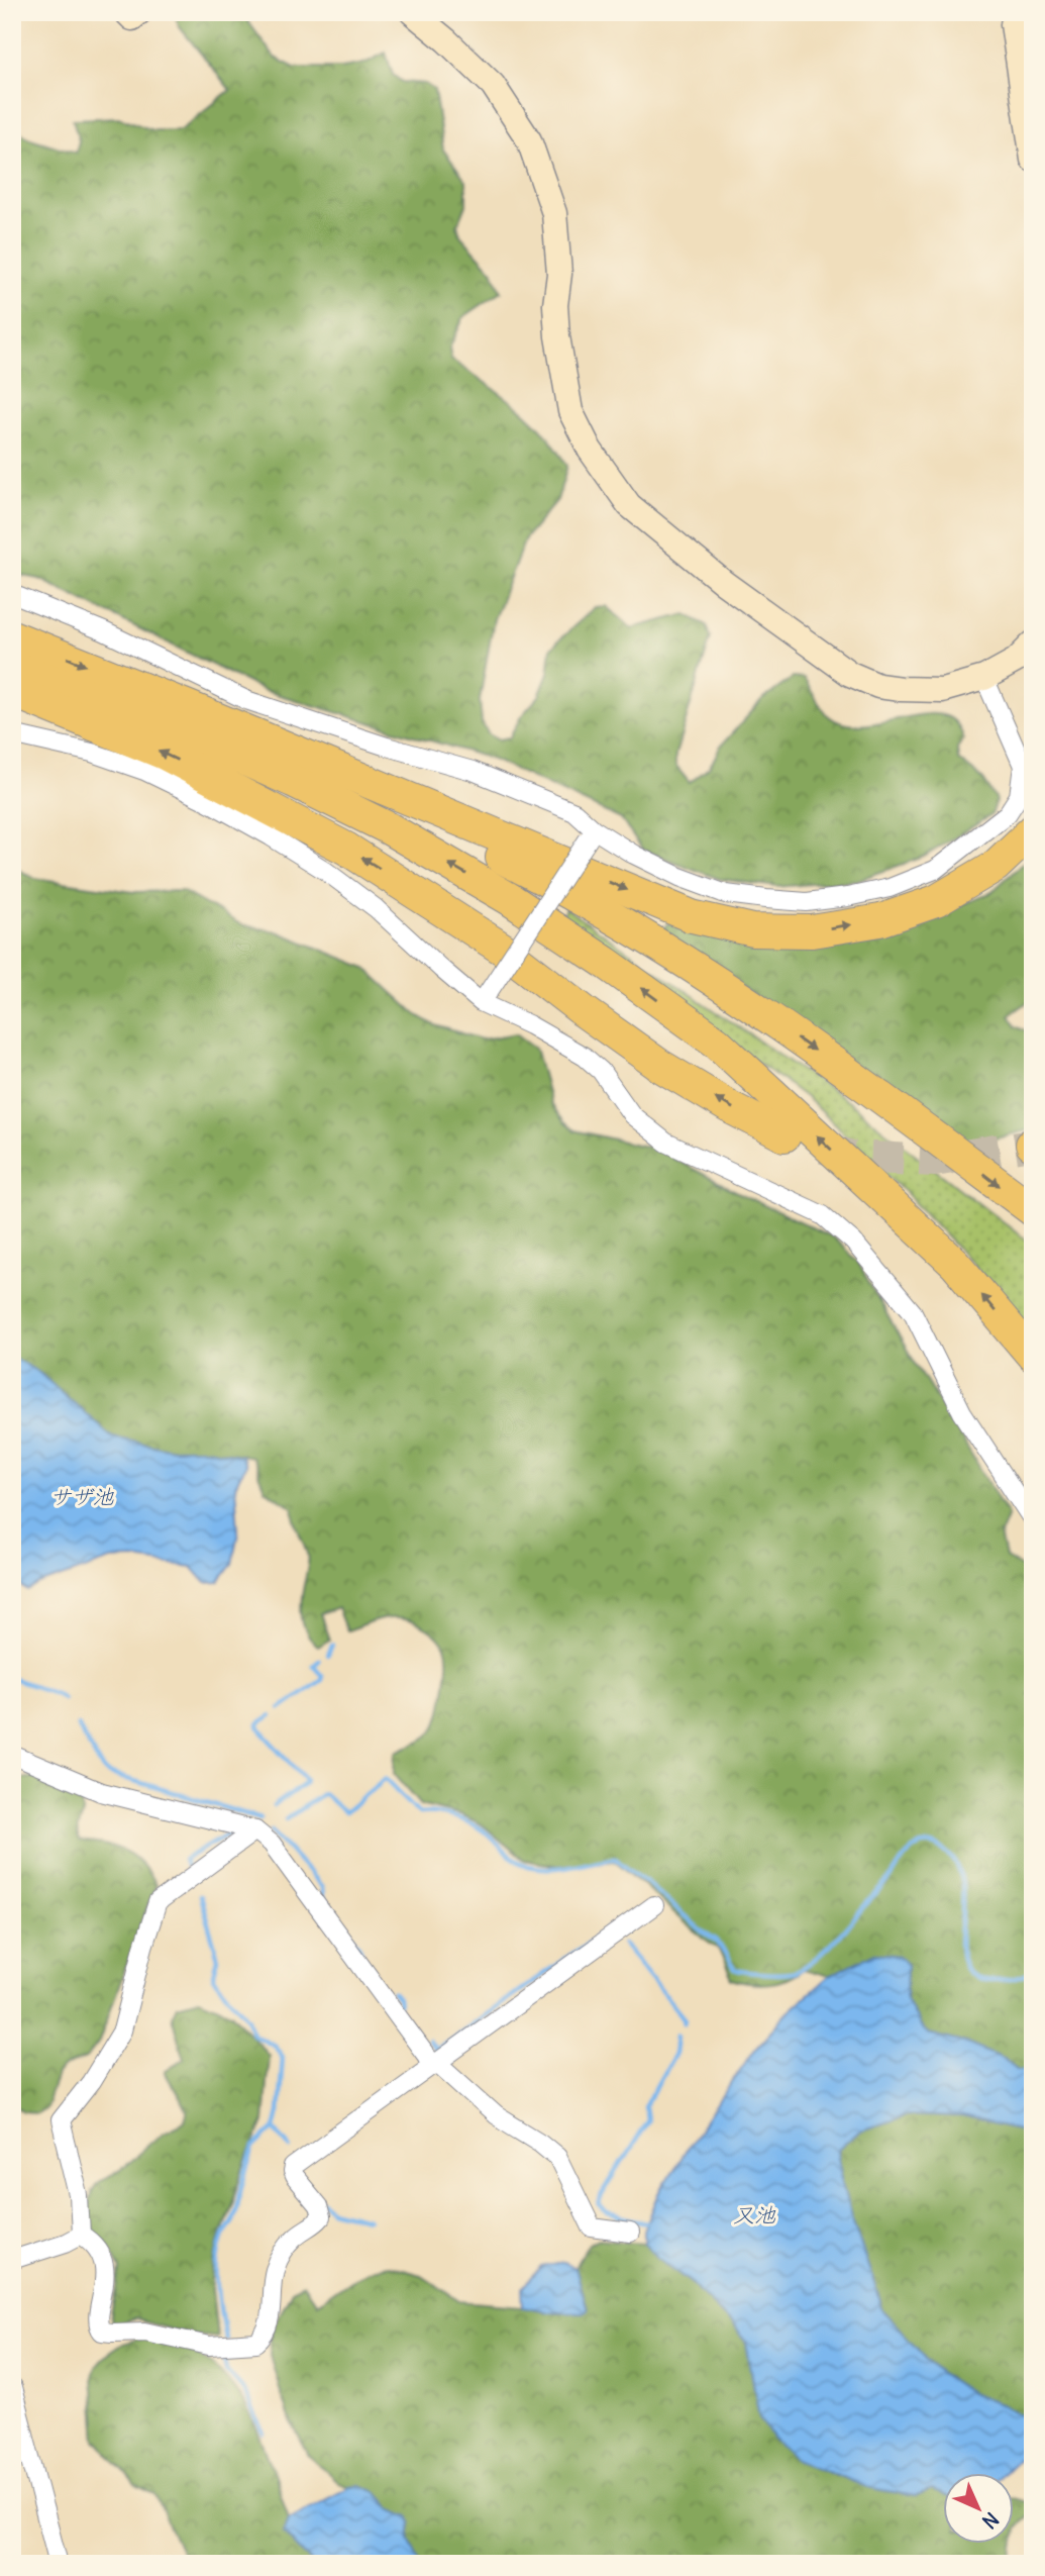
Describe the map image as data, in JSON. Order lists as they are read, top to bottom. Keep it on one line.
{"water":["サザ池","又池"],"north":"bottom right"}
